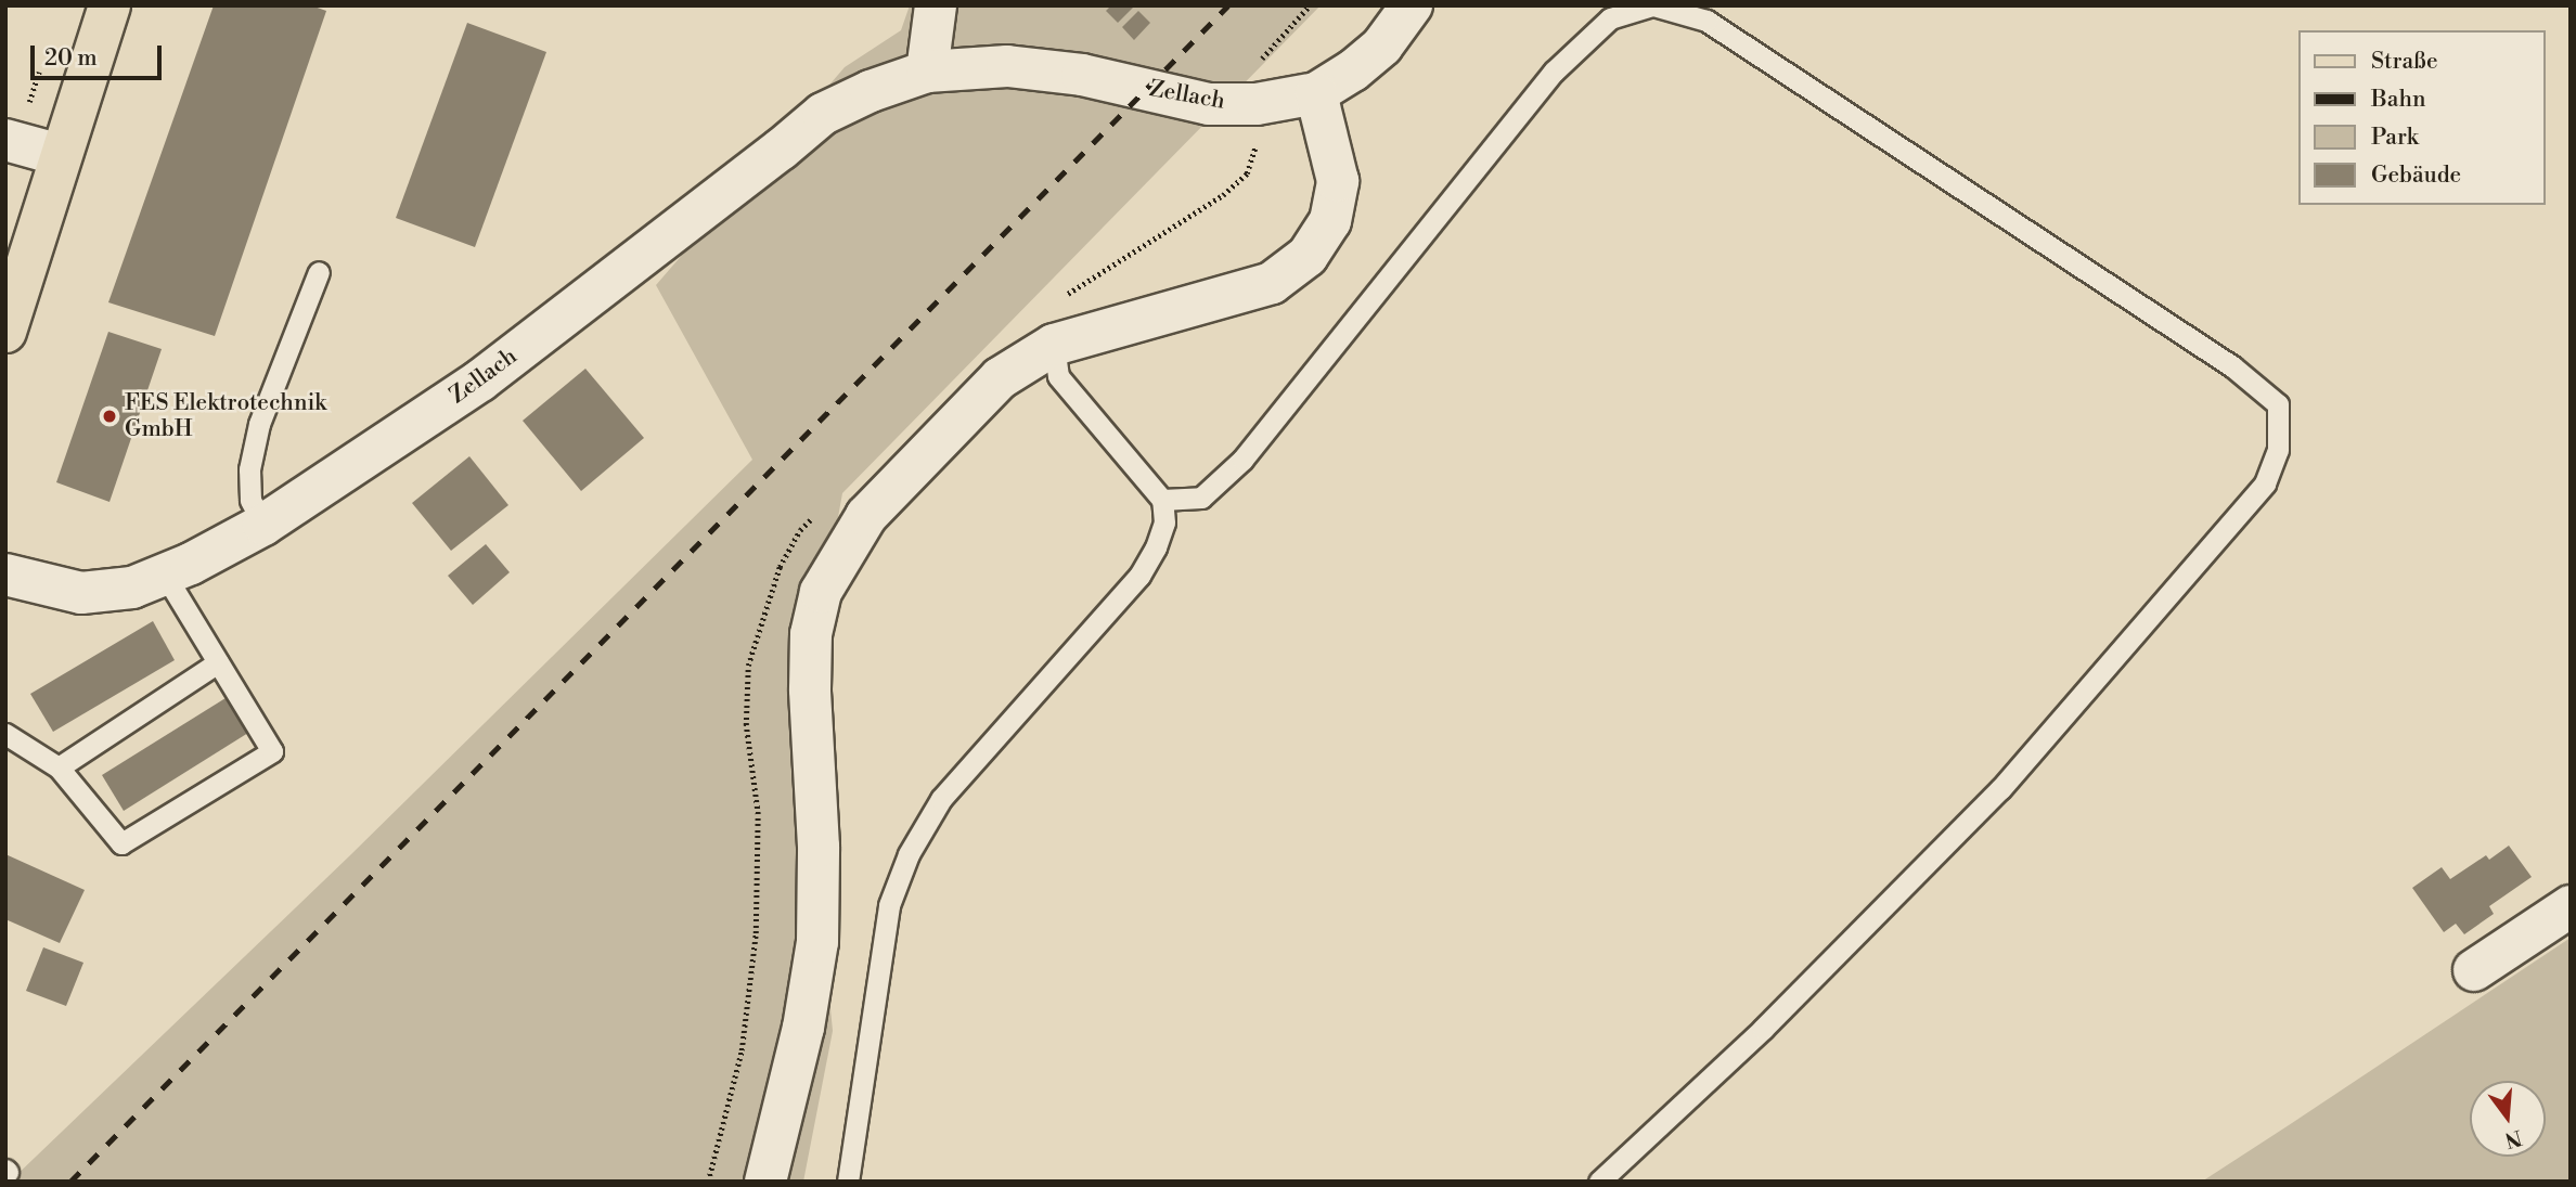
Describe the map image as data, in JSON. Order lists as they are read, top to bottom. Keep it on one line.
{"streets":{"street":["Zellach"]},"places":["FES Elektrotechnik GmbH"],"legend":["Straße","Bahn","Park","Gebäude"],"scale_bar":"20 m","north":"bottom"}
